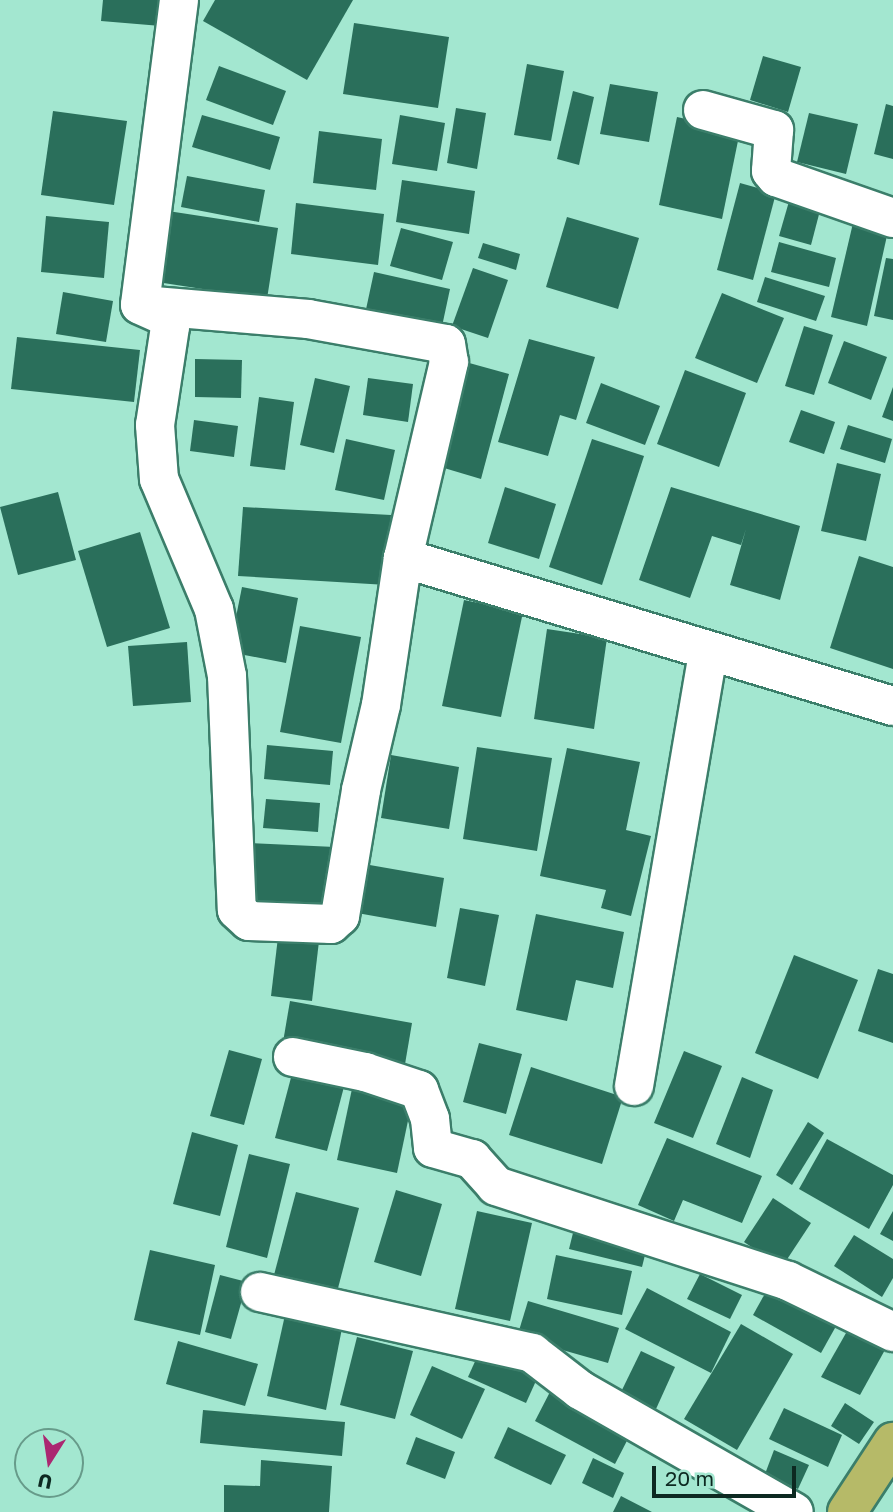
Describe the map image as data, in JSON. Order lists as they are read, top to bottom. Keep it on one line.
{"scale_bar":"20 m","north":"bottom"}
